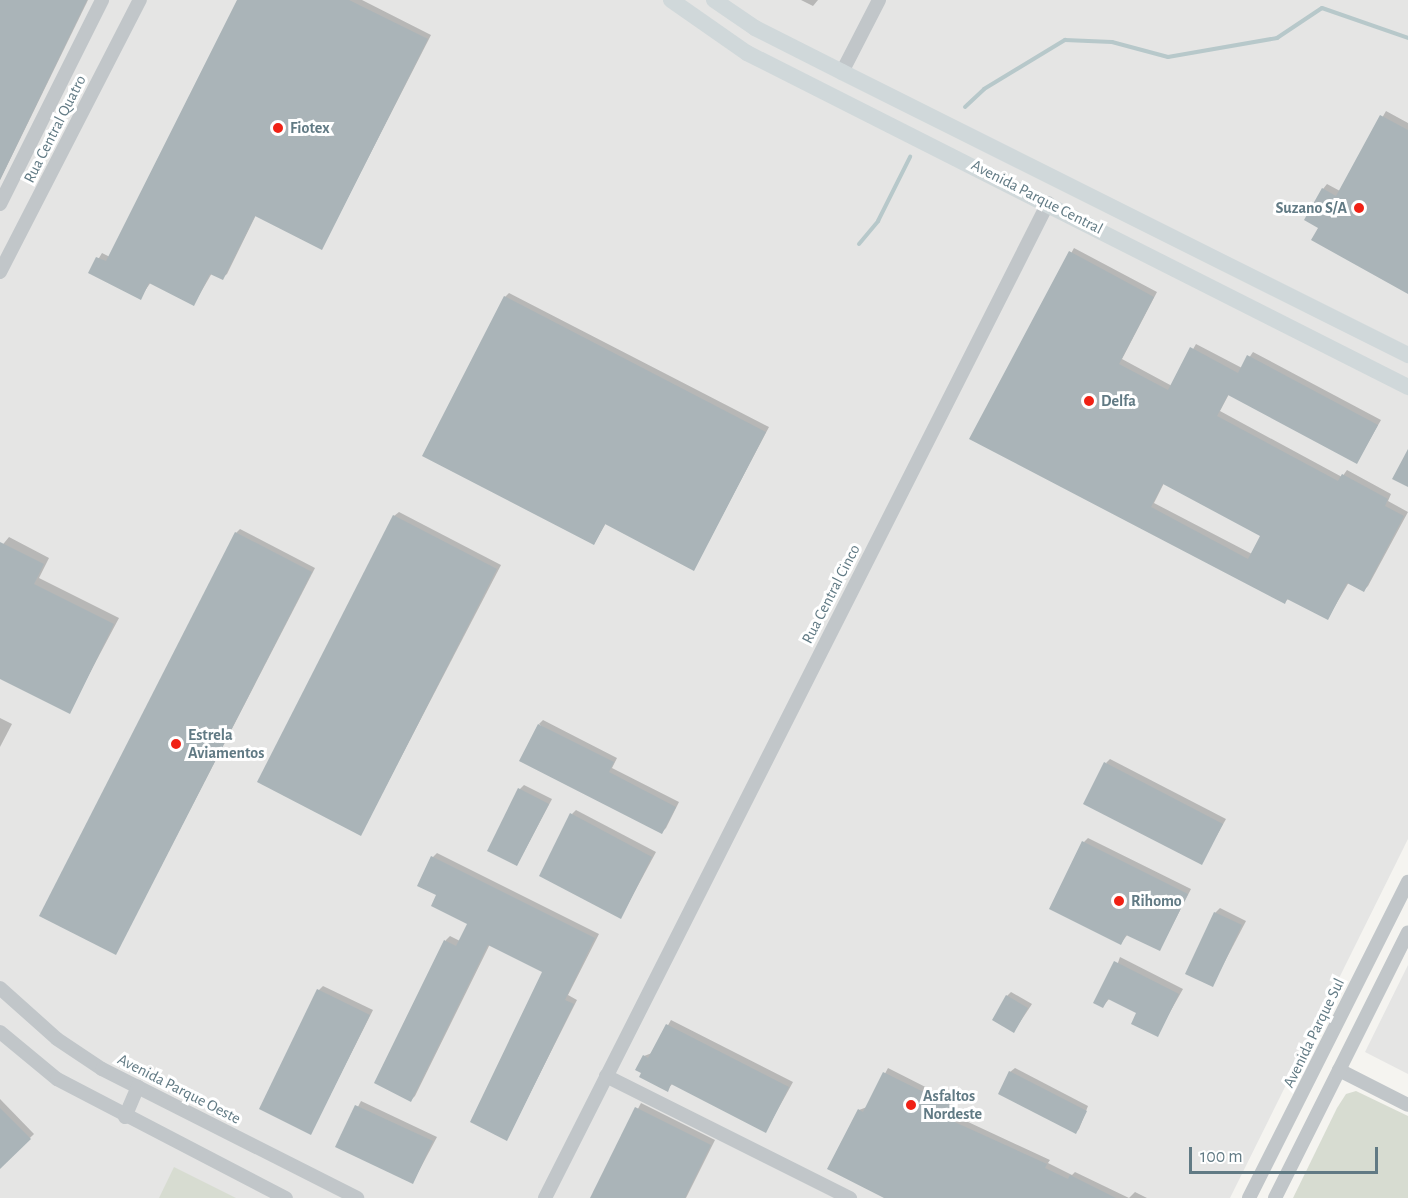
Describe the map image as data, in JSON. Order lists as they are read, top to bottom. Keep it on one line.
{"streets":{"main road":["Avenida Parque Central"],"street":["Rua Central Quatro","Rua Central Cinco","Avenida Parque Sul","Avenida Parque Oeste"]},"crossings":[["Avenida Parque Central","Rua Central Cinco"]],"places":["Fiotex","Suzano S/A","Delfa","Estrela Aviamentos","Rihomo","Asfaltos Nordeste"],"scale_bar":"100 m"}
